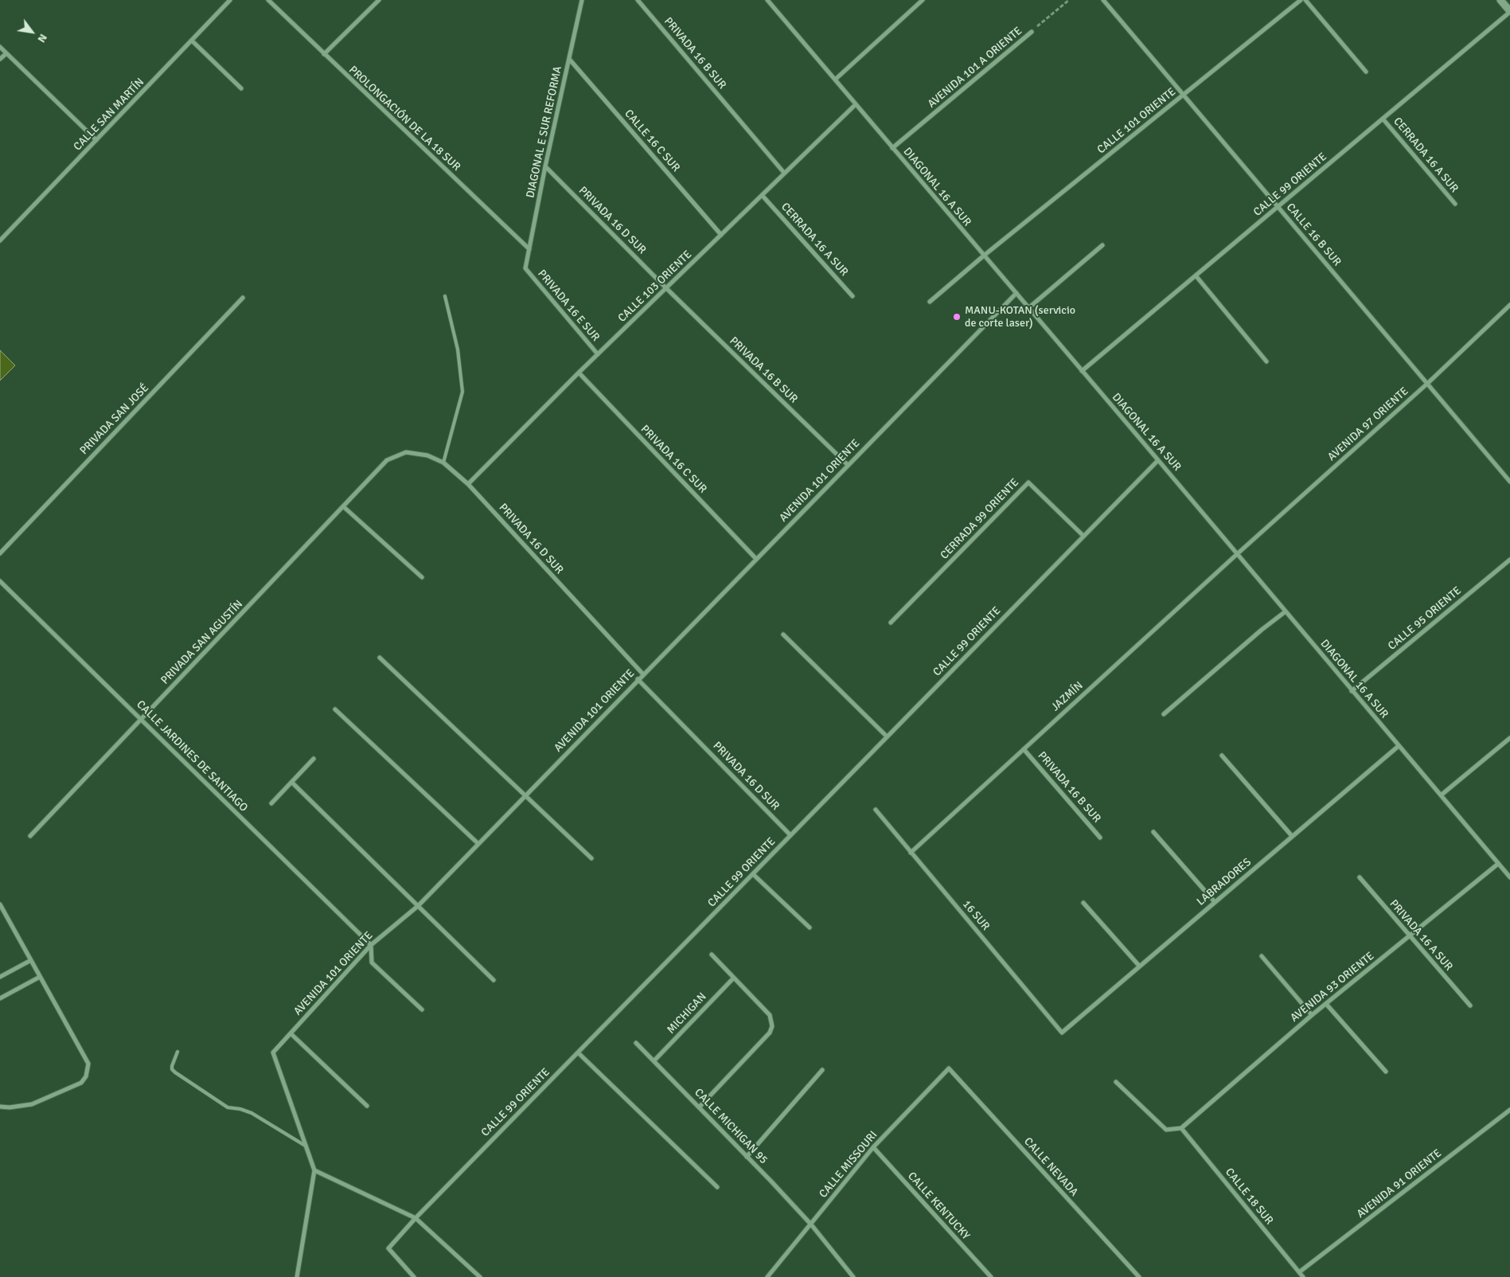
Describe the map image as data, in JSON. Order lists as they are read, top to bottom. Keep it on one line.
{"streets":{"street":["PRIVADA 16 B SUR","AVENIDA 101 A ORIENTE","CALLE SAN MARTÍN","PROLONGACIÓN DE LA 18 SUR","CALLE 101 ORIENTE","DIAGONAL E SUR REFORMA","CALLE 16 C SUR","CERRADA 16 A SUR","CALLE 99 ORIENTE","DIAGONAL 16 A SUR","PRIVADA 16 D SUR","CALLE 16 B SUR","CALLE 103 ORIENTE","PRIVADA 16 E SUR","PRIVADA SAN JOSÉ","AVENIDA 97 ORIENTE","PRIVADA 16 C SUR","AVENIDA 101 ORIENTE","CERRADA 99 ORIENTE","CALLE 95 ORIENTE","PRIVADA SAN AGUSTÍN","JAZMÍN","CALLE JARDINES DE SANTIAGO","LABRADORES","16 SUR","PRIVADA 16 A SUR","AVENIDA 93 ORIENTE","MICHIGAN","CALLE MICHIGAN 95","CALLE MISSOURI","CALLE NEVADA","AVENIDA 91 ORIENTE","CALLE 18 SUR","CALLE KENTUCKY"]},"crossings":[["PRIVADA 16 B SUR","PRIVADA 16 D SUR"],["PRIVADA 16 B SUR","CALLE 103 ORIENTE"],["PRIVADA 16 B SUR","AVENIDA 101 ORIENTE"],["PRIVADA 16 B SUR","JAZMÍN"],["AVENIDA 101 A ORIENTE","DIAGONAL 16 A SUR"],["PROLONGACIÓN DE LA 18 SUR","DIAGONAL E SUR REFORMA"],["CALLE 101 ORIENTE","DIAGONAL 16 A SUR"],["CALLE 101 ORIENTE","CALLE 16 B SUR"],["DIAGONAL E SUR REFORMA","CALLE 16 C SUR"],["DIAGONAL E SUR REFORMA","PRIVADA 16 D SUR"],["DIAGONAL E SUR REFORMA","PRIVADA 16 E SUR"],["CALLE 16 C SUR","CALLE 103 ORIENTE"],["CERRADA 16 A SUR","CALLE 99 ORIENTE"],["CERRADA 16 A SUR","CALLE 103 ORIENTE"],["CALLE 99 ORIENTE","DIAGONAL 16 A SUR"],["CALLE 99 ORIENTE","PRIVADA 16 D SUR"],["CALLE 99 ORIENTE","CALLE 16 B SUR"],["CALLE 99 ORIENTE","CERRADA 99 ORIENTE"],["DIAGONAL 16 A SUR","CALLE 103 ORIENTE"],["DIAGONAL 16 A SUR","AVENIDA 97 ORIENTE"],["DIAGONAL 16 A SUR","AVENIDA 101 ORIENTE"],["DIAGONAL 16 A SUR","CALLE 95 ORIENTE"],["DIAGONAL 16 A SUR","JAZMÍN"],["DIAGONAL 16 A SUR","LABRADORES"],["DIAGONAL 16 A SUR","AVENIDA 93 ORIENTE"],["PRIVADA 16 D SUR","CALLE 103 ORIENTE"],["PRIVADA 16 D SUR","AVENIDA 101 ORIENTE"],["PRIVADA 16 D SUR","PRIVADA SAN AGUSTÍN"],["CALLE 16 B SUR","AVENIDA 97 ORIENTE"],["CALLE 103 ORIENTE","PRIVADA 16 E SUR"],["CALLE 103 ORIENTE","PRIVADA 16 C SUR"],["AVENIDA 97 ORIENTE","JAZMÍN"],["PRIVADA 16 C SUR","AVENIDA 101 ORIENTE"],["AVENIDA 101 ORIENTE","CALLE JARDINES DE SANTIAGO"],["PRIVADA SAN AGUSTÍN","CALLE JARDINES DE SANTIAGO"],["JAZMÍN","16 SUR"],["LABRADORES","16 SUR"],["PRIVADA 16 A SUR","AVENIDA 93 ORIENTE"],["AVENIDA 93 ORIENTE","CALLE 18 SUR"],["MICHIGAN","CALLE MICHIGAN 95"],["CALLE MICHIGAN 95","CALLE MISSOURI"],["CALLE MISSOURI","CALLE NEVADA"],["CALLE MISSOURI","CALLE KENTUCKY"],["AVENIDA 91 ORIENTE","CALLE 18 SUR"]],"places":["MANU-KOTAN (servicio de corte laser)"],"north":"bottom right"}
